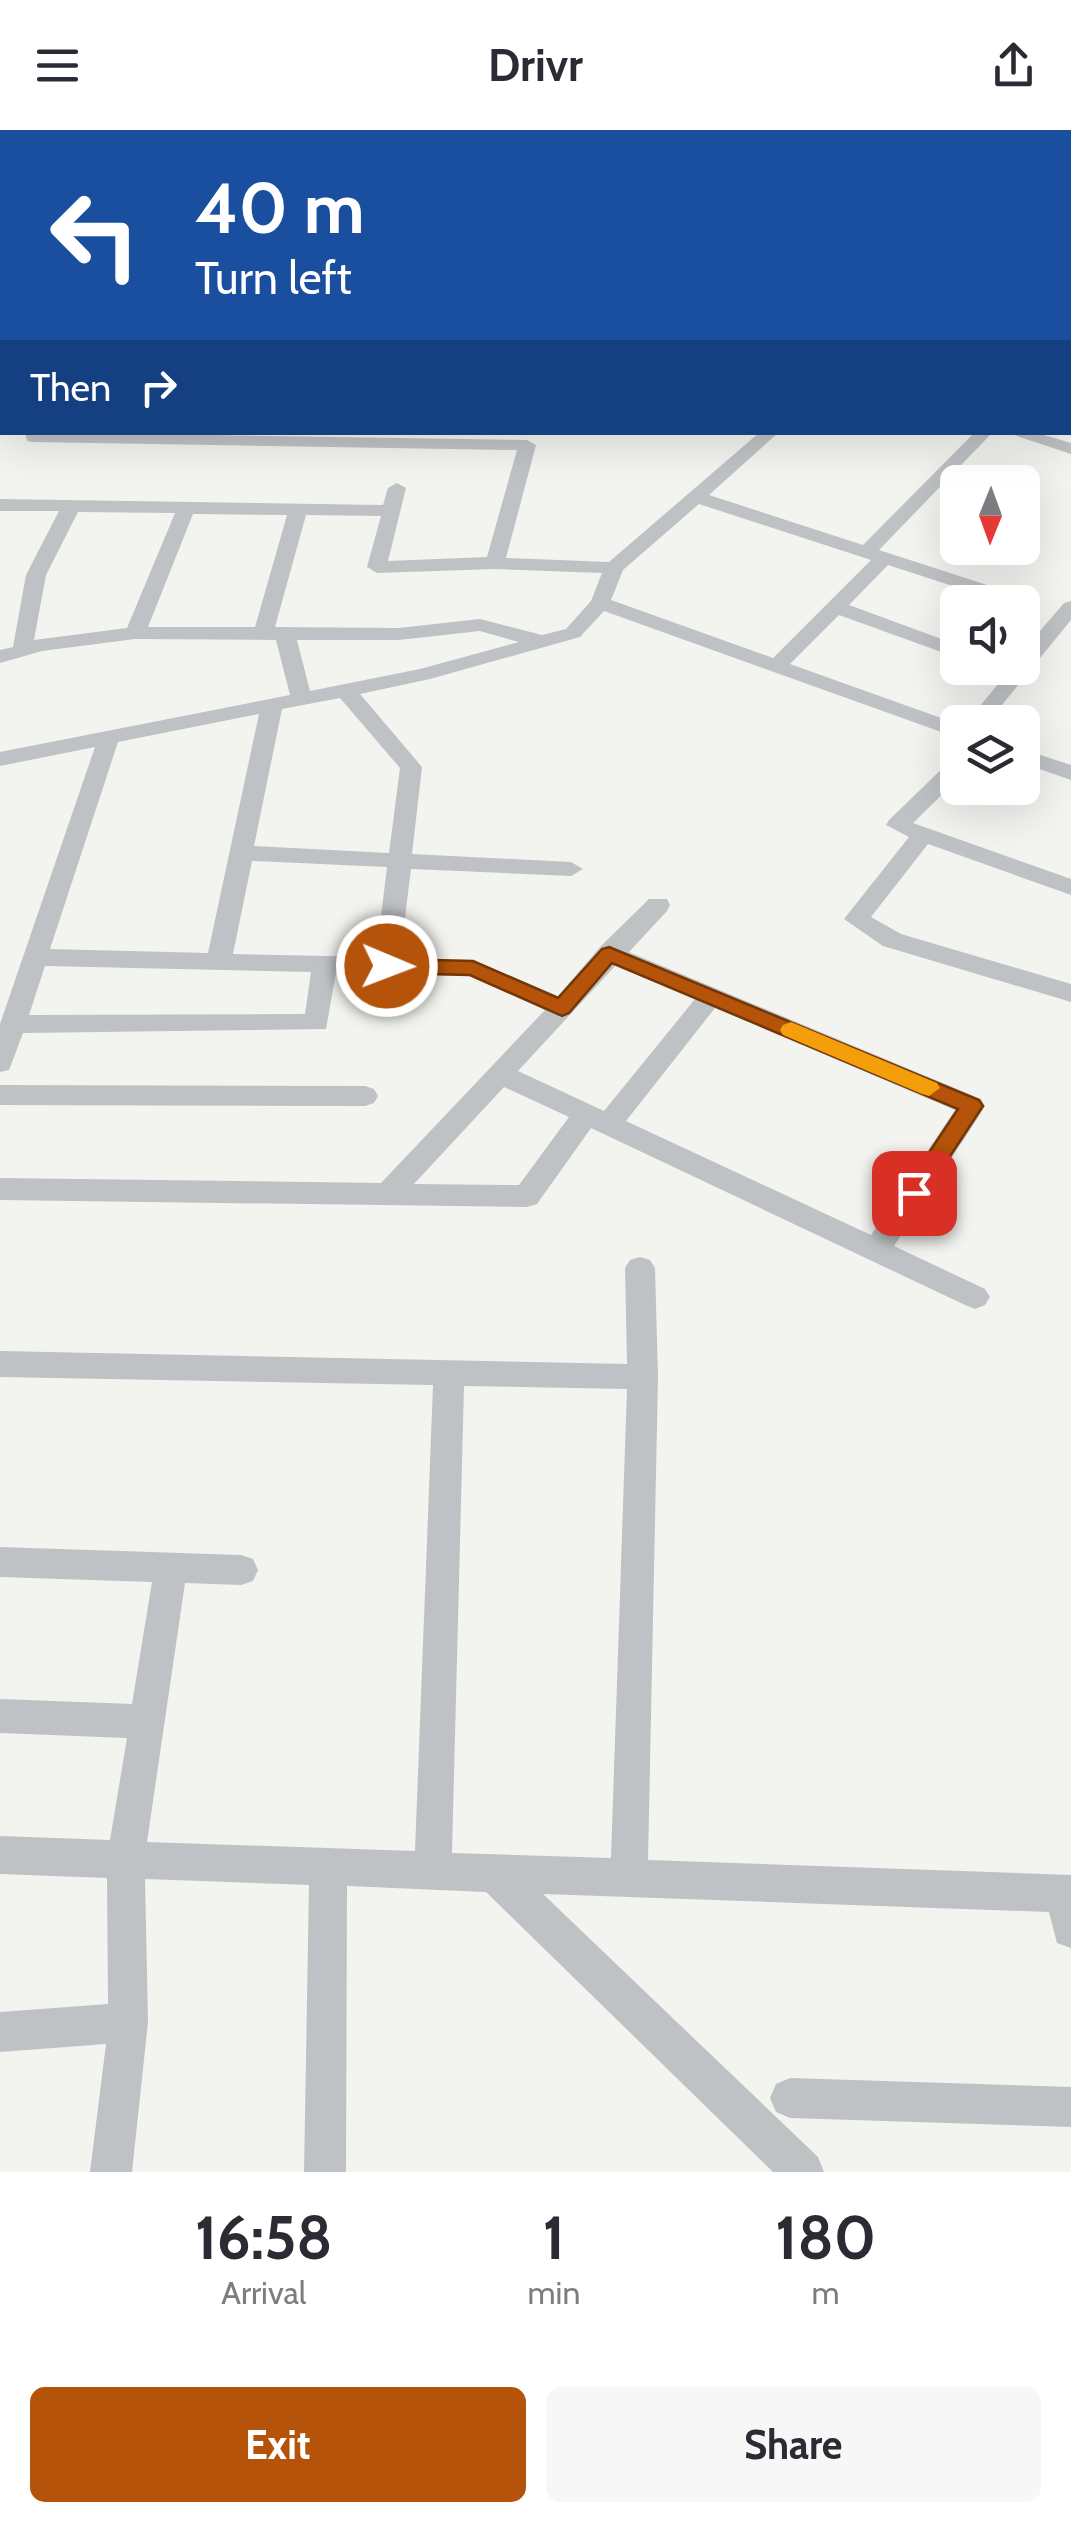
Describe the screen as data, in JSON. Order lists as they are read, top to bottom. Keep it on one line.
{"north":"bottom","page":{"header":"Drivr","turn":["40 m","Turn left"],"then":"Then","eta":["16:58","Arrival","1","min","180","m"],"buttons":["Exit","Share"]}}
